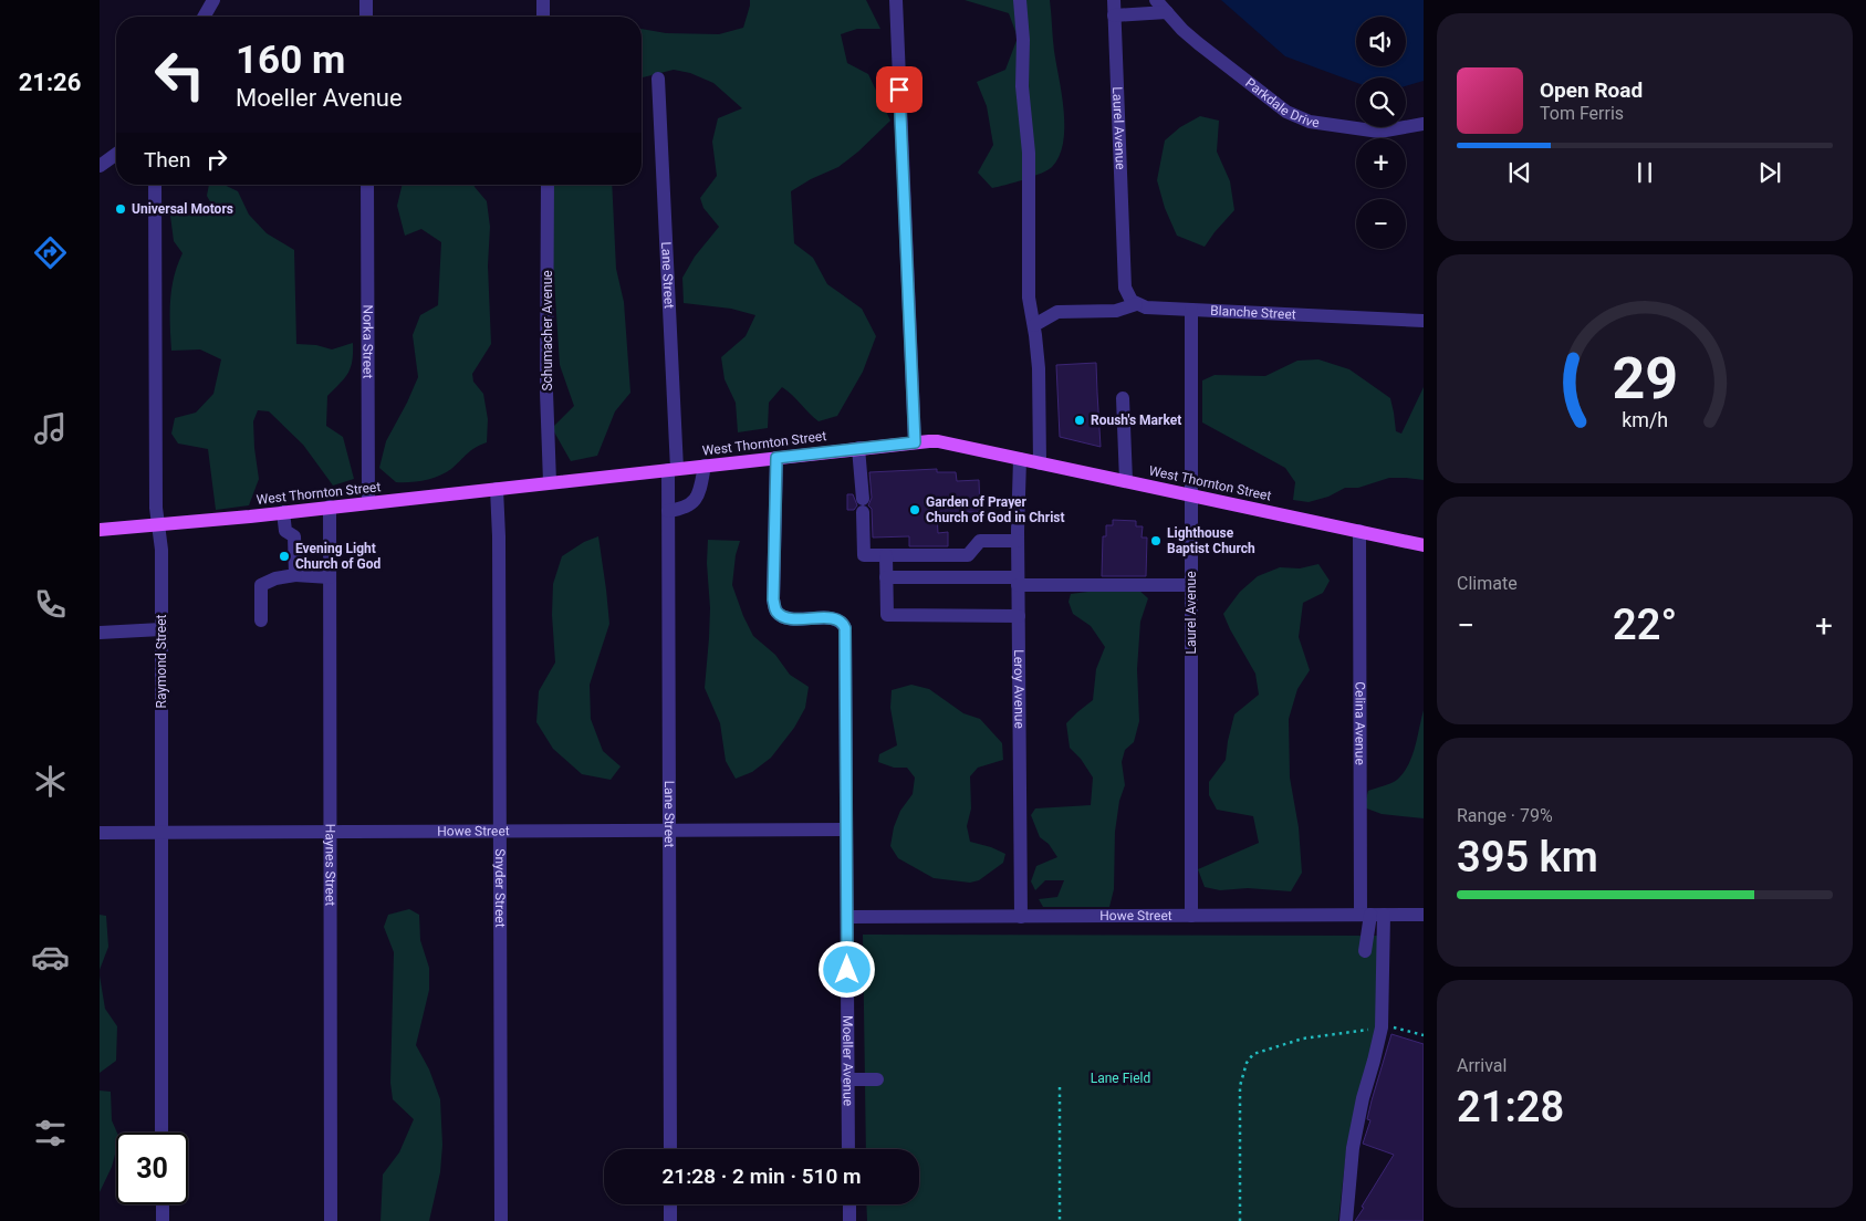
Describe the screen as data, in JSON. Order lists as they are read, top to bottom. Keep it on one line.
{"streets":{"main road":["West Thornton Street"],"street":["Parkdale Drive","Laurel Avenue","Lane Street","Blanche Street","Schumacher Avenue","Norka Street","Raymond Street","Leroy Avenue","Celina Avenue","Howe Street","Haynes Street","Snyder Street","Moeller Avenue"]},"crossings":[["Laurel Avenue","Blanche Street"],["Laurel Avenue","West Thornton Street"],["Laurel Avenue","Howe Street"],["Lane Street","West Thornton Street"],["Lane Street","Howe Street"],["Schumacher Avenue","West Thornton Street"],["Norka Street","West Thornton Street"],["West Thornton Street","Raymond Street"],["West Thornton Street","Leroy Avenue"],["West Thornton Street","Celina Avenue"],["West Thornton Street","Haynes Street"],["West Thornton Street","Snyder Street"],["West Thornton Street","Moeller Avenue"],["Raymond Street","Howe Street"],["Leroy Avenue","Howe Street"],["Celina Avenue","Howe Street"],["Howe Street","Haynes Street"],["Howe Street","Snyder Street"],["Howe Street","Moeller Avenue"]],"parks":["Lane Field"],"places":["Universal Motors","Roush's Market","Garden of Prayer Church of God in Christ","Lighthouse Baptist Church","Evening Light Church of God"],"page":{"tabs":"21:26","map_buttons":["+","−"],"turn":["160 m","Moeller Avenue"],"song":["Open Road","Tom Ferris"],"then":"Then","tile":["Climate",["Range · 79%","395 km"],["Arrival","21:28"]],"heat":["−","22°","+"],"limit":"30","trip":"21:28 · 2 min · 510 m","gauge":["29","km/h"]}}
